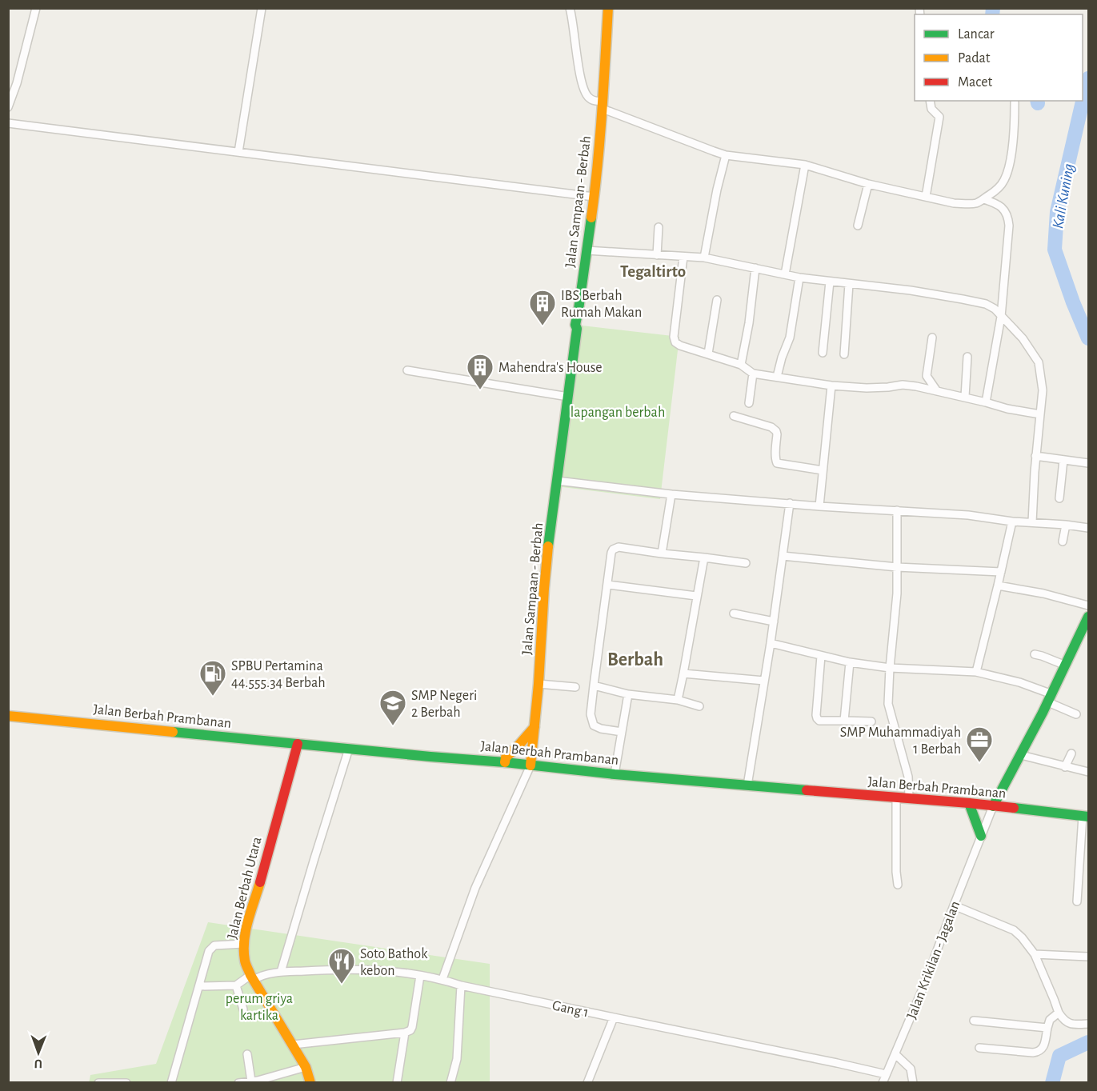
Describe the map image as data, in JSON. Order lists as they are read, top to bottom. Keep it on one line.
{"streets":{"main road":["Jalan Sampaan - Berbah","Jalan Berbah Prambanan","Jalan Berbah Utara"],"street":["Jalan Krikilan - Jagalan","Gang 1"]},"crossings":[["Jalan Sampaan - Berbah","Jalan Berbah Prambanan"],["Jalan Berbah Prambanan","Jalan Berbah Utara"],["Jalan Berbah Prambanan","Jalan Krikilan - Jagalan"],["Jalan Berbah Utara","Gang 1"],["Jalan Krikilan - Jagalan","Gang 1"]],"districts":["Tegaltirto","Berbah"],"water":["Kali Kuning"],"parks":["lapangan berbah","perum griya kartika"],"places":{"building":["IBS Berbah Rumah Makan","Mahendra's House"],"fuel station":["SPBU Pertamina 44.555.34 Berbah"],"school or university":["SMP Negeri 2 Berbah"],"office":["SMP Muhammadiyah 1 Berbah"],"restaurant":["Soto Bathok kebon"]},"legend":["Lancar","Padat","Macet"],"north":"bottom"}
